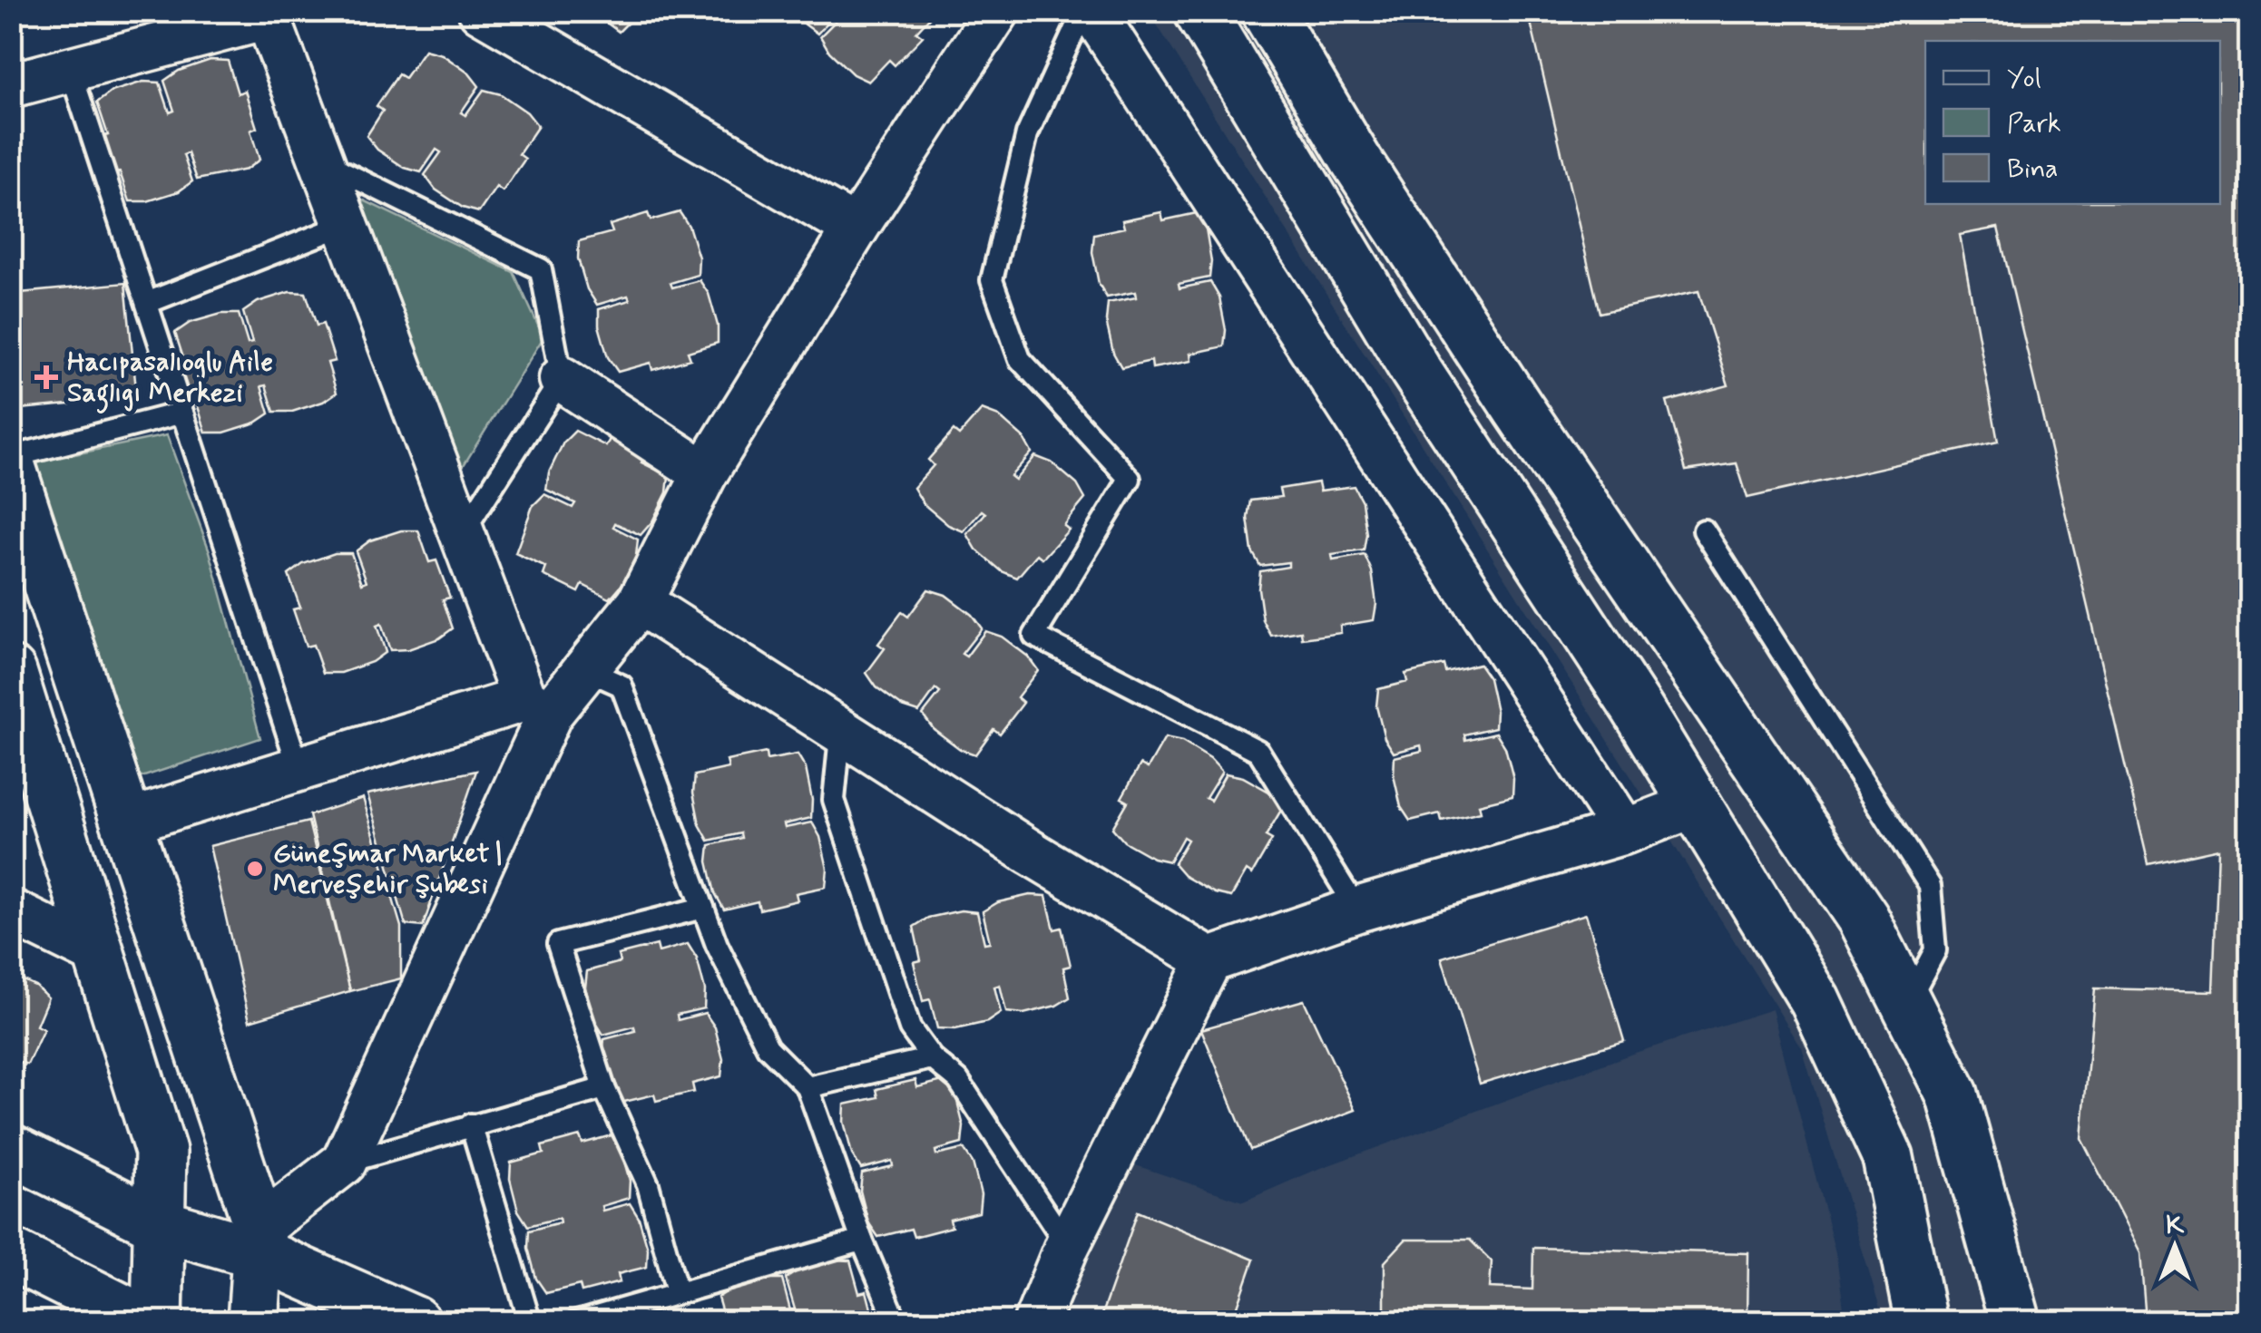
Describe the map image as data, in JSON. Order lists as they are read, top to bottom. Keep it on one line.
{"places":{"health":["Hacıpasalıoglu Aile Saglıgı Merkezi"],"other":["Güneşmar Market | Merveşehir Şubesi"]},"legend":["Yol","Park","Bina"],"north":"top"}
